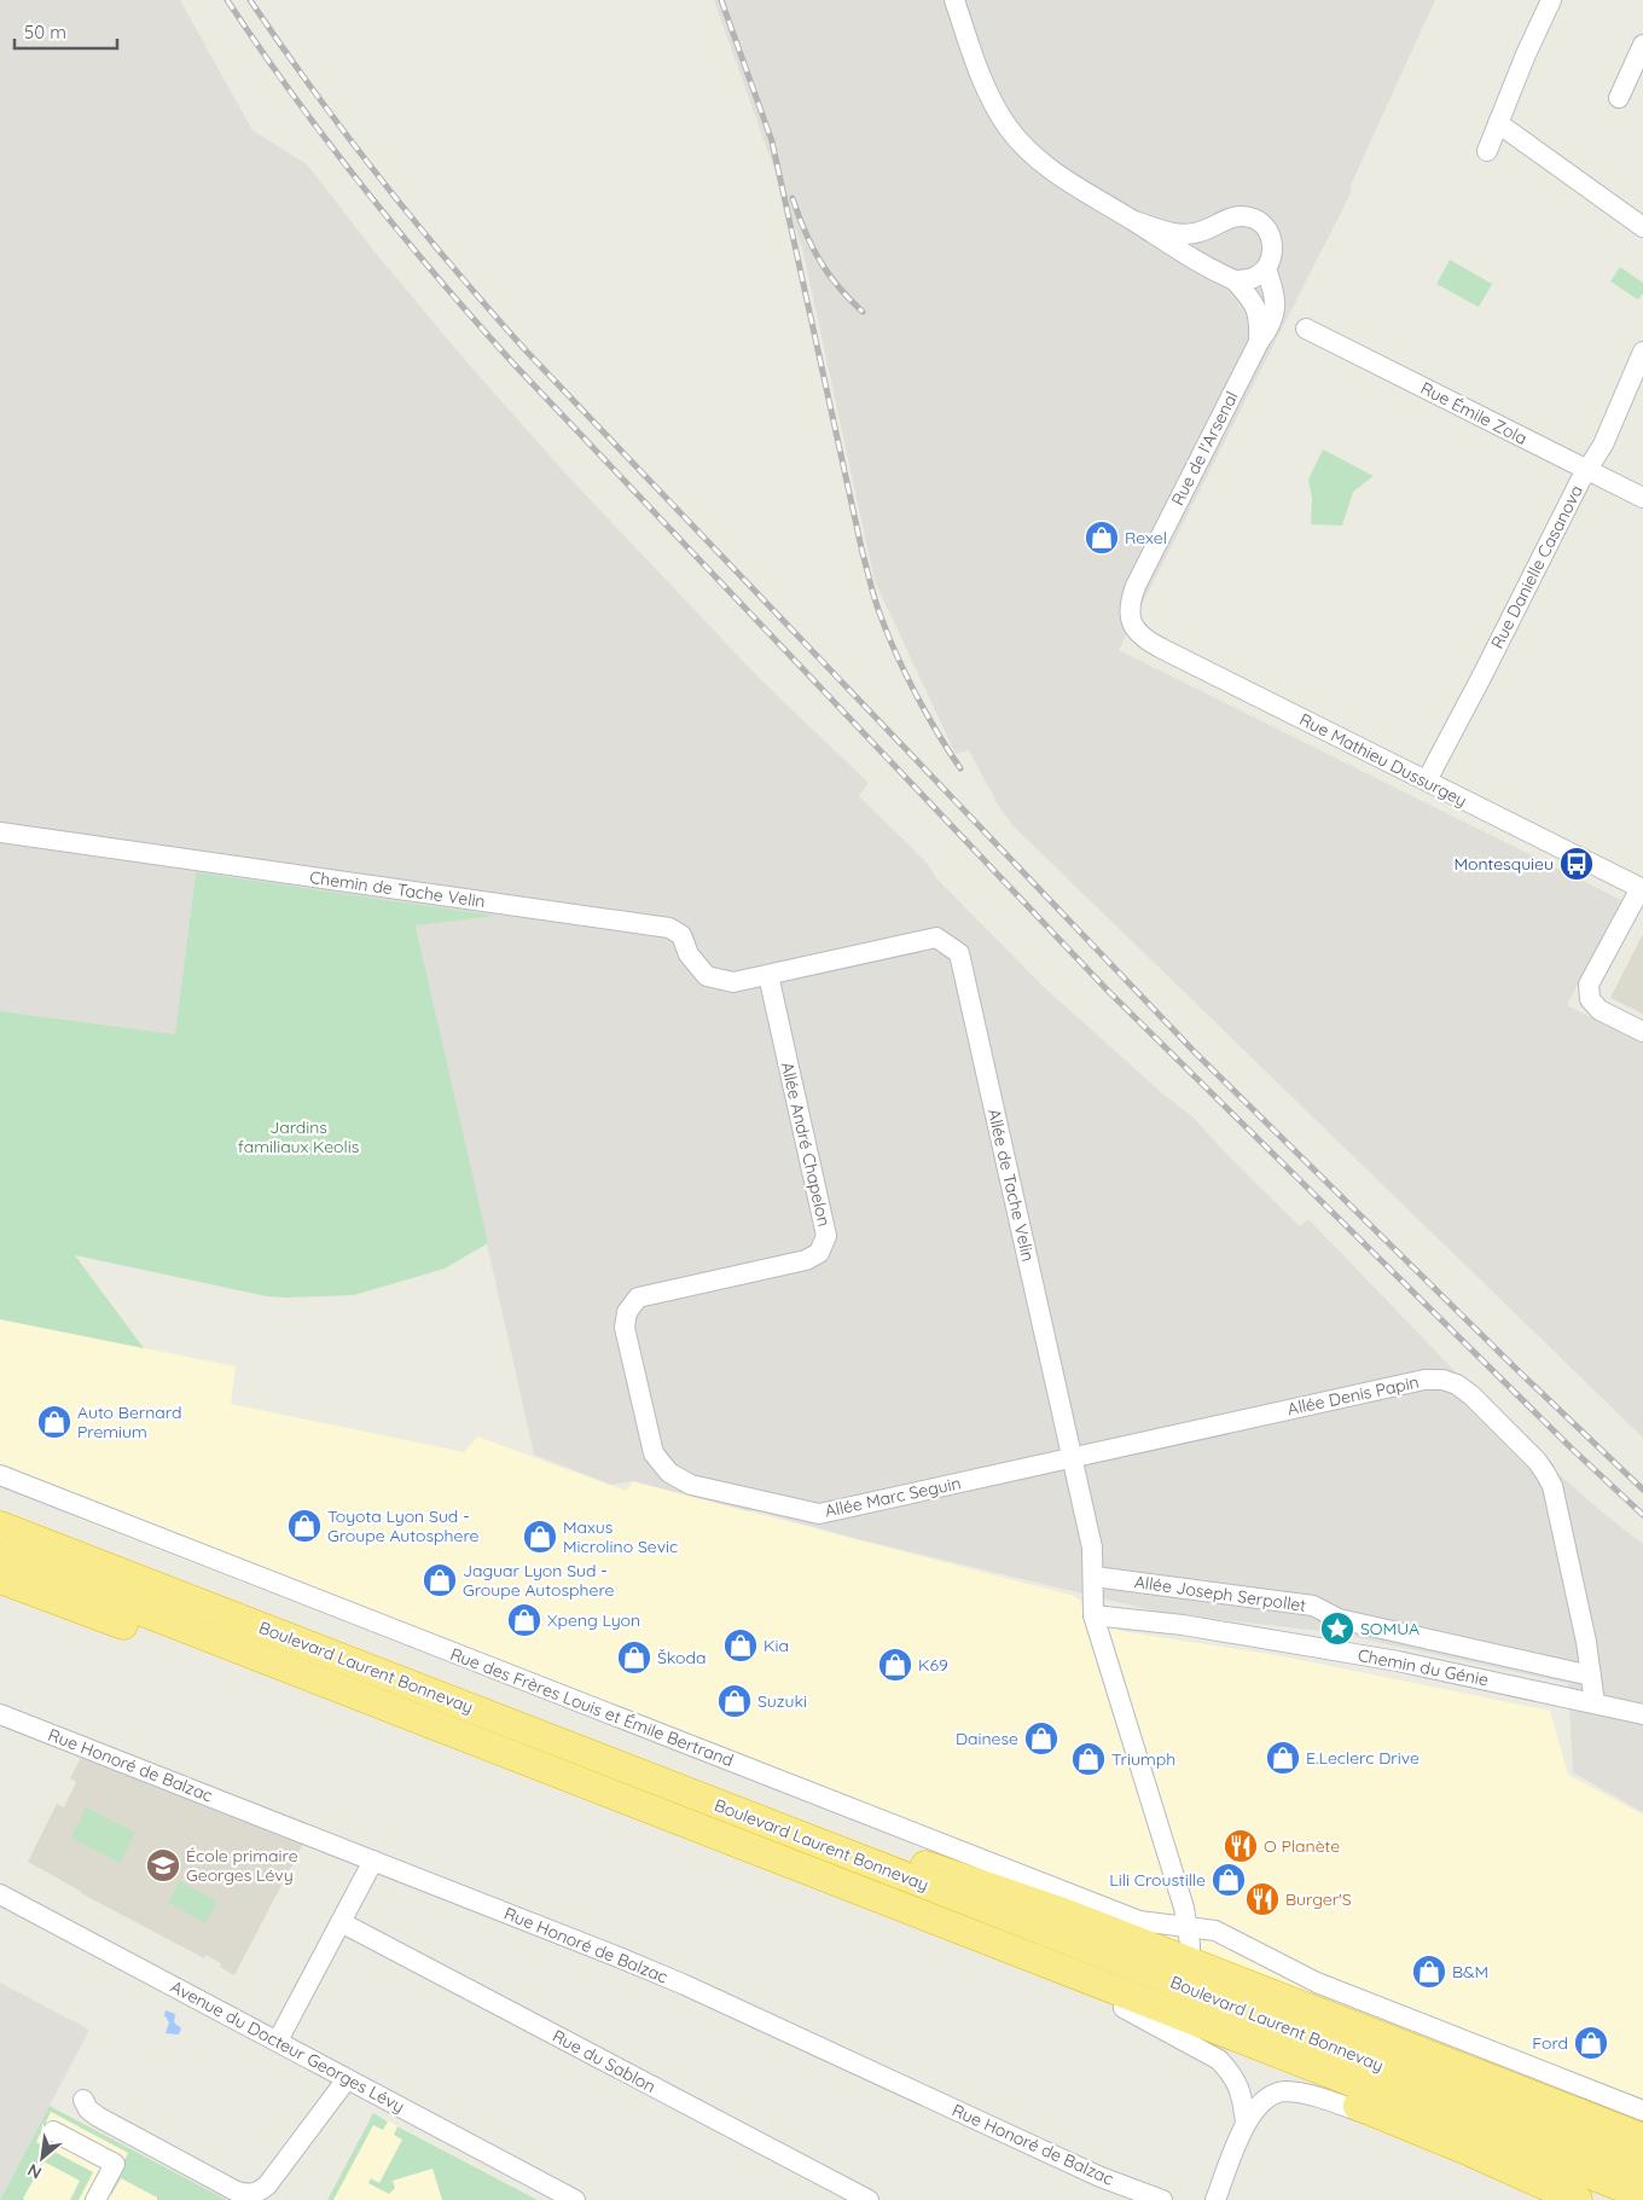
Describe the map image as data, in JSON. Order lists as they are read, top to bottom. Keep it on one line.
{"streets":{"highway":["Boulevard Laurent Bonnevay"],"street":["Rue Émile Zola","Rue de l'Arsenal","Rue Danielle Casanova","Rue Mathieu Dussurgey","Chemin de Tache Velin","Allée André Chapelon","Allée de Tache Velin","Allée Denis Papin","Allée Marc Seguin","Allée Joseph Serpollet","Chemin du Génie","Rue des Frères Louis et Émile Bertrand","Rue Honoré de Balzac","Avenue du Docteur Georges Lévy","Rue du Sablon"]},"crossings":[["Rue Émile Zola","Rue Danielle Casanova"],["Rue de l'Arsenal","Rue Mathieu Dussurgey"],["Rue Danielle Casanova","Rue Mathieu Dussurgey"],["Chemin de Tache Velin","Allée André Chapelon"],["Chemin de Tache Velin","Allée de Tache Velin"],["Allée André Chapelon","Allée de Tache Velin"],["Allée André Chapelon","Allée Marc Seguin"],["Allée de Tache Velin","Allée Denis Papin"],["Allée de Tache Velin","Allée Marc Seguin"],["Allée de Tache Velin","Allée Joseph Serpollet"],["Allée de Tache Velin","Chemin du Génie"],["Allée de Tache Velin","Rue des Frères Louis et Émile Bertrand"],["Allée Denis Papin","Allée Marc Seguin"],["Allée Denis Papin","Allée Joseph Serpollet"],["Allée Denis Papin","Chemin du Génie"]],"parks":["Jardins familiaux Keolis"],"places":{"shop":["Rexel","Auto Bernard Premium","Toyota Lyon Sud - Groupe Autosphere","Maxus Microlino Sevic","Jaguar Lyon Sud - Groupe Autosphere","Xpeng Lyon","Kia","Škoda","K69","Suzuki","Dainese","E.Leclerc Drive","Triumph","Lili Croustille","B&M","Ford"],"bus stop":["Montesquieu"],"place":["SOMUA"],"restaurant":["O Planète","Burger'S"],"school or university":["École primaire Georges Lévy"]},"scale_bar":"50 m","north":"bottom left"}
